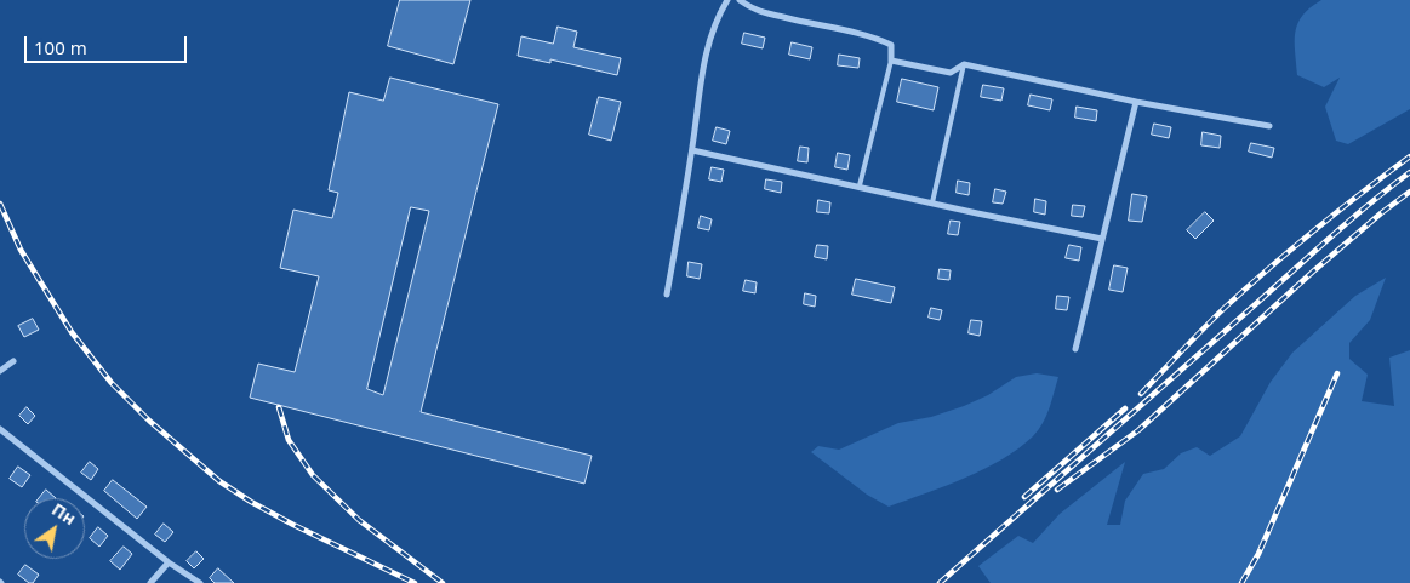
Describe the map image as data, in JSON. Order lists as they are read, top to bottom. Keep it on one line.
{"scale_bar":"100 m","north":"top right"}
